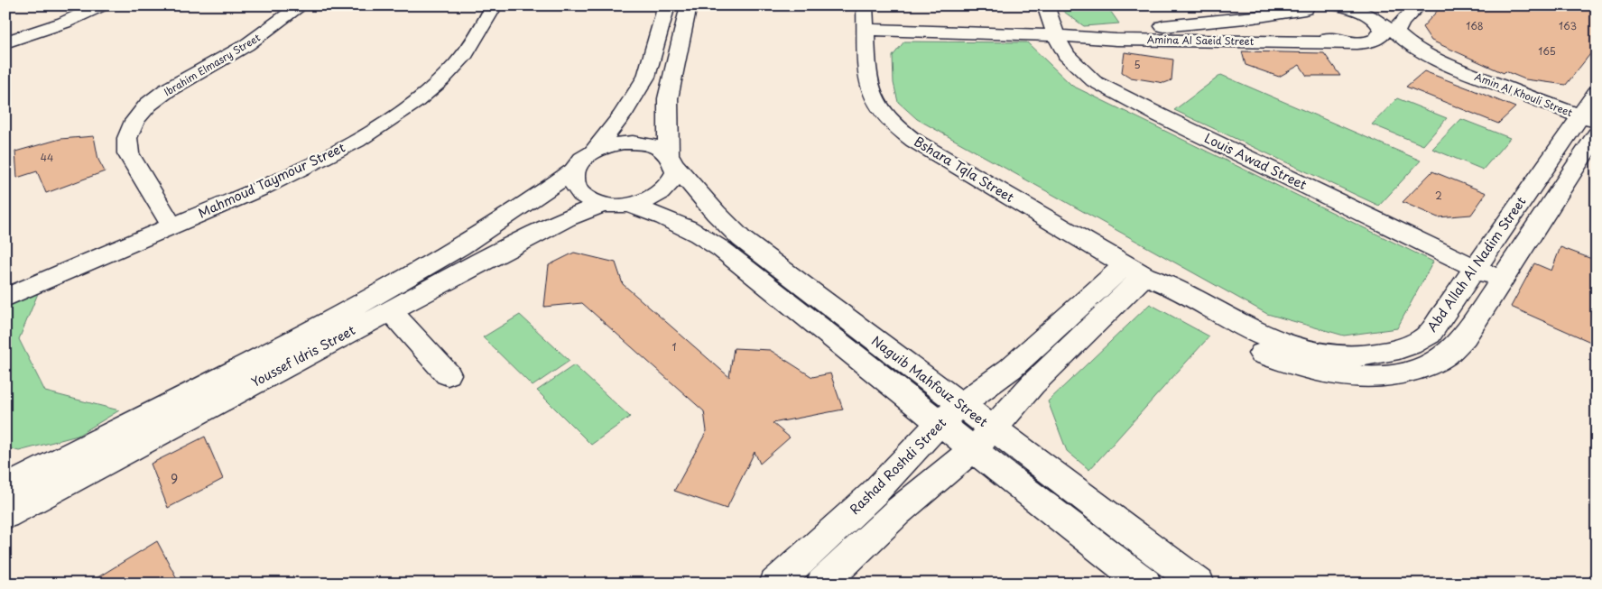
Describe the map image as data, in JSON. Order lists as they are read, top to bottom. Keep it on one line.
{"streets":{"street":["Amina Al Saeid Street","Ibrahim Elmasry Street","Amin Al Khouli Street","Louis Awad Street","Bshara Tqla Street","Mahmoud Taymour Street","Abd Allah Al Nadim Street","Youssef Idris Street","Naguib Mahfouz Street","Rashad Roshdi Street"]},"crossings":[["Amina Al Saeid Street","Amin Al Khouli Street"],["Amina Al Saeid Street","Louis Awad Street"],["Amina Al Saeid Street","Bshara Tqla Street"],["Ibrahim Elmasry Street","Mahmoud Taymour Street"],["Amin Al Khouli Street","Abd Allah Al Nadim Street"],["Louis Awad Street","Abd Allah Al Nadim Street"],["Bshara Tqla Street","Abd Allah Al Nadim Street"],["Bshara Tqla Street","Rashad Roshdi Street"],["Abd Allah Al Nadim Street","Rashad Roshdi Street"],["Youssef Idris Street","Naguib Mahfouz Street"],["Naguib Mahfouz Street","Rashad Roshdi Street"]],"house_numbers":["168","163","165","5","44","2","1","9"]}
